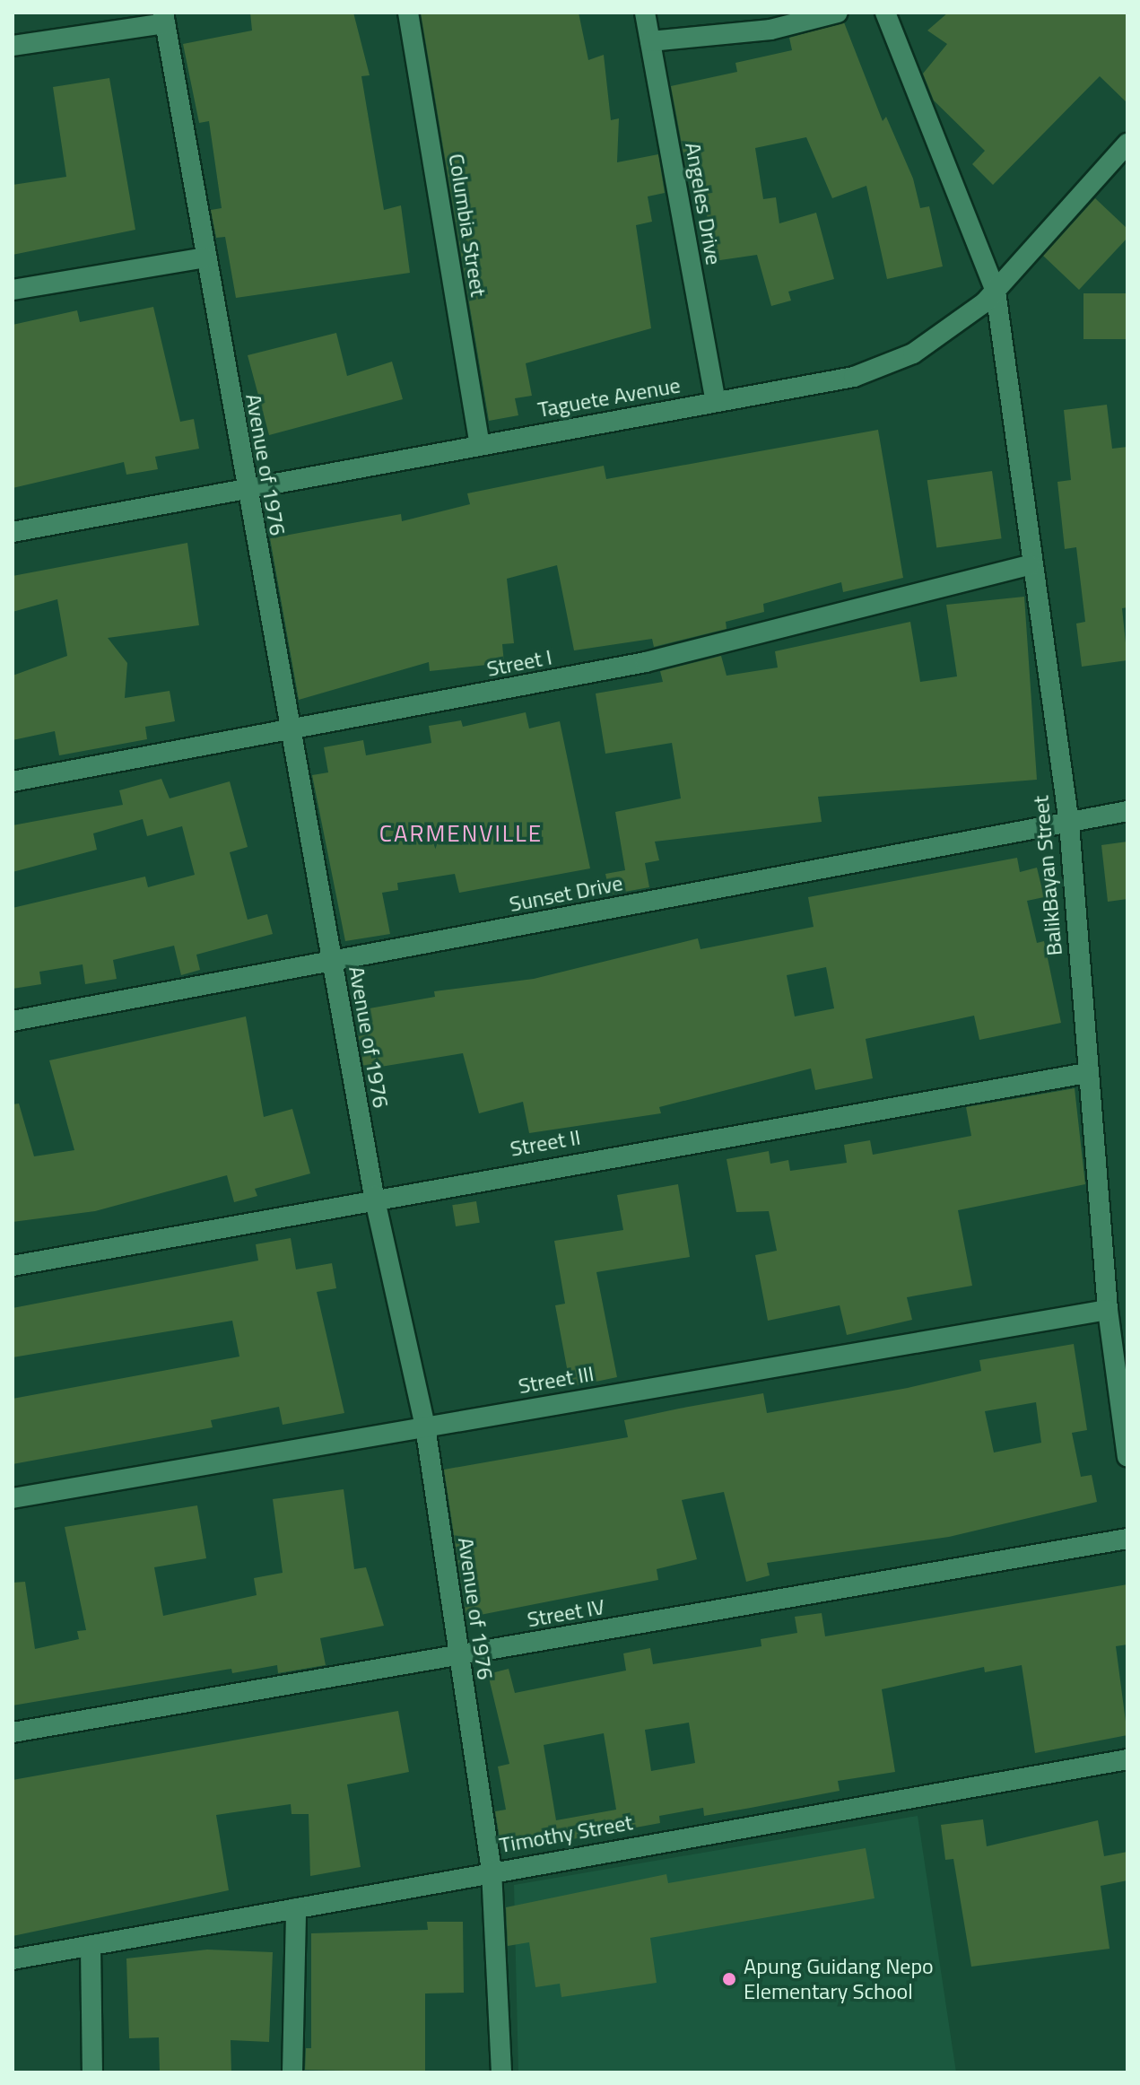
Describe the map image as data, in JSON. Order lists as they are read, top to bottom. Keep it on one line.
{"streets":{"street":["Angeles Drive","Columbia Street","Taguete Avenue","Avenue of 1976","Street I","BalikBayan Street","Sunset Drive","Street II","Street III","Street IV","Timothy Street"]},"crossings":[["Angeles Drive","Taguete Avenue"],["Columbia Street","Taguete Avenue"],["Taguete Avenue","Avenue of 1976"],["Taguete Avenue","BalikBayan Street"],["Avenue of 1976","Street I"],["Avenue of 1976","Sunset Drive"],["Avenue of 1976","Street II"],["Avenue of 1976","Street III"],["Avenue of 1976","Street IV"],["Avenue of 1976","Timothy Street"],["Street I","BalikBayan Street"],["BalikBayan Street","Sunset Drive"],["BalikBayan Street","Street II"],["BalikBayan Street","Street III"]],"districts":["CARMENVILLE"],"places":["Apung Guidang Nepo Elementary School"]}
